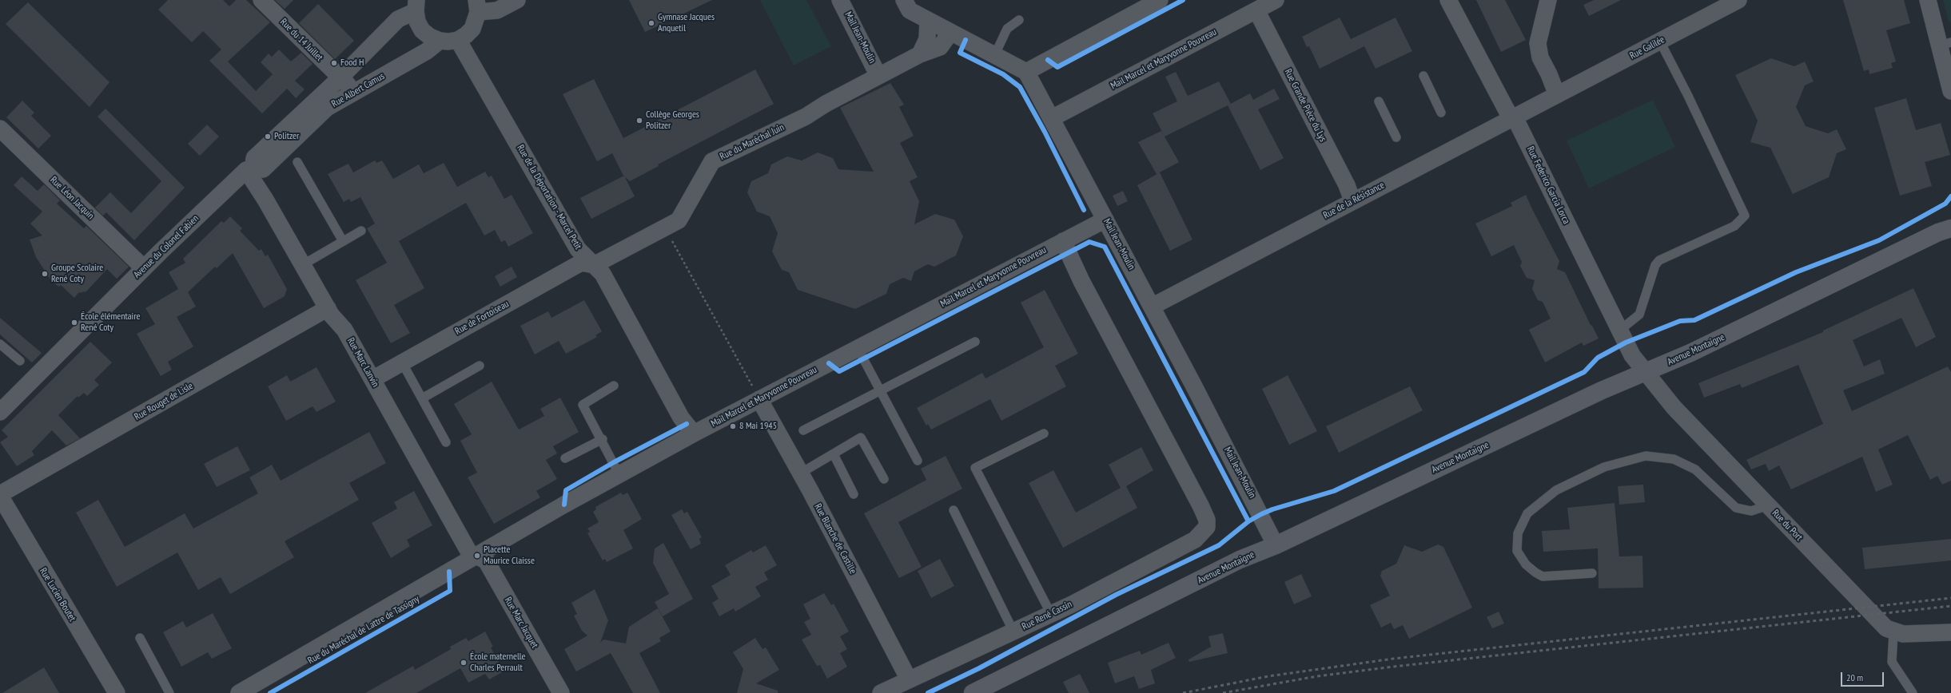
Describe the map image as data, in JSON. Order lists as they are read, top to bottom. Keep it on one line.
{"streets":{"main road":["Avenue Montaigne"],"street":["Mail Jean-Moulin","Rue du 14 Juillet","Rue Galilée","Mail Marcel et Maryvonne Pouvreau","Rue Albert Camus","Rue Grande Pièce du Lys","Rue du Maréchal Juin","Rue Federico Garcia Lorca","Rue de la Déportation - Marcel Petit","Rue Léon Jacquin","Rue de la Résistance","Avenue du Colonel Fabien","Rue de Fortoiseau","Rue Marc Lanvin","Rue Rouget de Lisle","Rue du Port","Rue Blanche de Castille","Rue Lucien Boutet","Rue René Cassin","Rue Marc Jacquet","Rue du Maréchal de Lattre de Tassigny"]},"crossings":[["Mail Jean-Moulin","Mail Marcel et Maryvonne Pouvreau"],["Mail Jean-Moulin","Rue du Maréchal Juin"],["Mail Jean-Moulin","Rue de la Résistance"],["Mail Jean-Moulin","Avenue Montaigne"],["Rue du 14 Juillet","Rue Albert Camus"],["Rue du 14 Juillet","Avenue du Colonel Fabien"],["Rue Galilée","Rue de la Résistance"],["Mail Marcel et Maryvonne Pouvreau","Rue Grande Pièce du Lys"],["Mail Marcel et Maryvonne Pouvreau","Rue de la Déportation - Marcel Petit"],["Mail Marcel et Maryvonne Pouvreau","Rue Marc Lanvin"],["Mail Marcel et Maryvonne Pouvreau","Rue Blanche de Castille"],["Mail Marcel et Maryvonne Pouvreau","Rue René Cassin"],["Mail Marcel et Maryvonne Pouvreau","Rue Marc Jacquet"],["Mail Marcel et Maryvonne Pouvreau","Rue du Maréchal de Lattre de Tassigny"],["Rue Albert Camus","Avenue du Colonel Fabien"],["Rue Albert Camus","Rue Marc Lanvin"],["Rue Grande Pièce du Lys","Rue de la Résistance"],["Rue du Maréchal Juin","Rue de la Déportation - Marcel Petit"],["Rue du Maréchal Juin","Rue de Fortoiseau"],["Rue Federico Garcia Lorca","Rue de la Résistance"],["Rue Federico Garcia Lorca","Avenue Montaigne"],["Rue Federico Garcia Lorca","Rue du Port"],["Rue de la Déportation - Marcel Petit","Rue de Fortoiseau"],["Rue Léon Jacquin","Avenue du Colonel Fabien"],["Avenue du Colonel Fabien","Rue Marc Lanvin"],["Rue de Fortoiseau","Rue Marc Lanvin"],["Avenue Montaigne","Rue du Port"],["Rue Marc Lanvin","Rue Rouget de Lisle"],["Rue Marc Lanvin","Rue Marc Jacquet"],["Rue Marc Lanvin","Rue du Maréchal de Lattre de Tassigny"],["Rue Rouget de Lisle","Rue Lucien Boutet"],["Rue Blanche de Castille","Rue René Cassin"],["Rue Marc Jacquet","Rue du Maréchal de Lattre de Tassigny"]],"places":["Gymnase Jacques Anquetil","Food H","Collège Georges Politzer","Politzer","Groupe Scolaire René Coty","École élémentaire René Coty","8 Mai 1945","Placette Maurice Claisse","École maternelle Charles Perrault"],"scale_bar":"20 m"}
